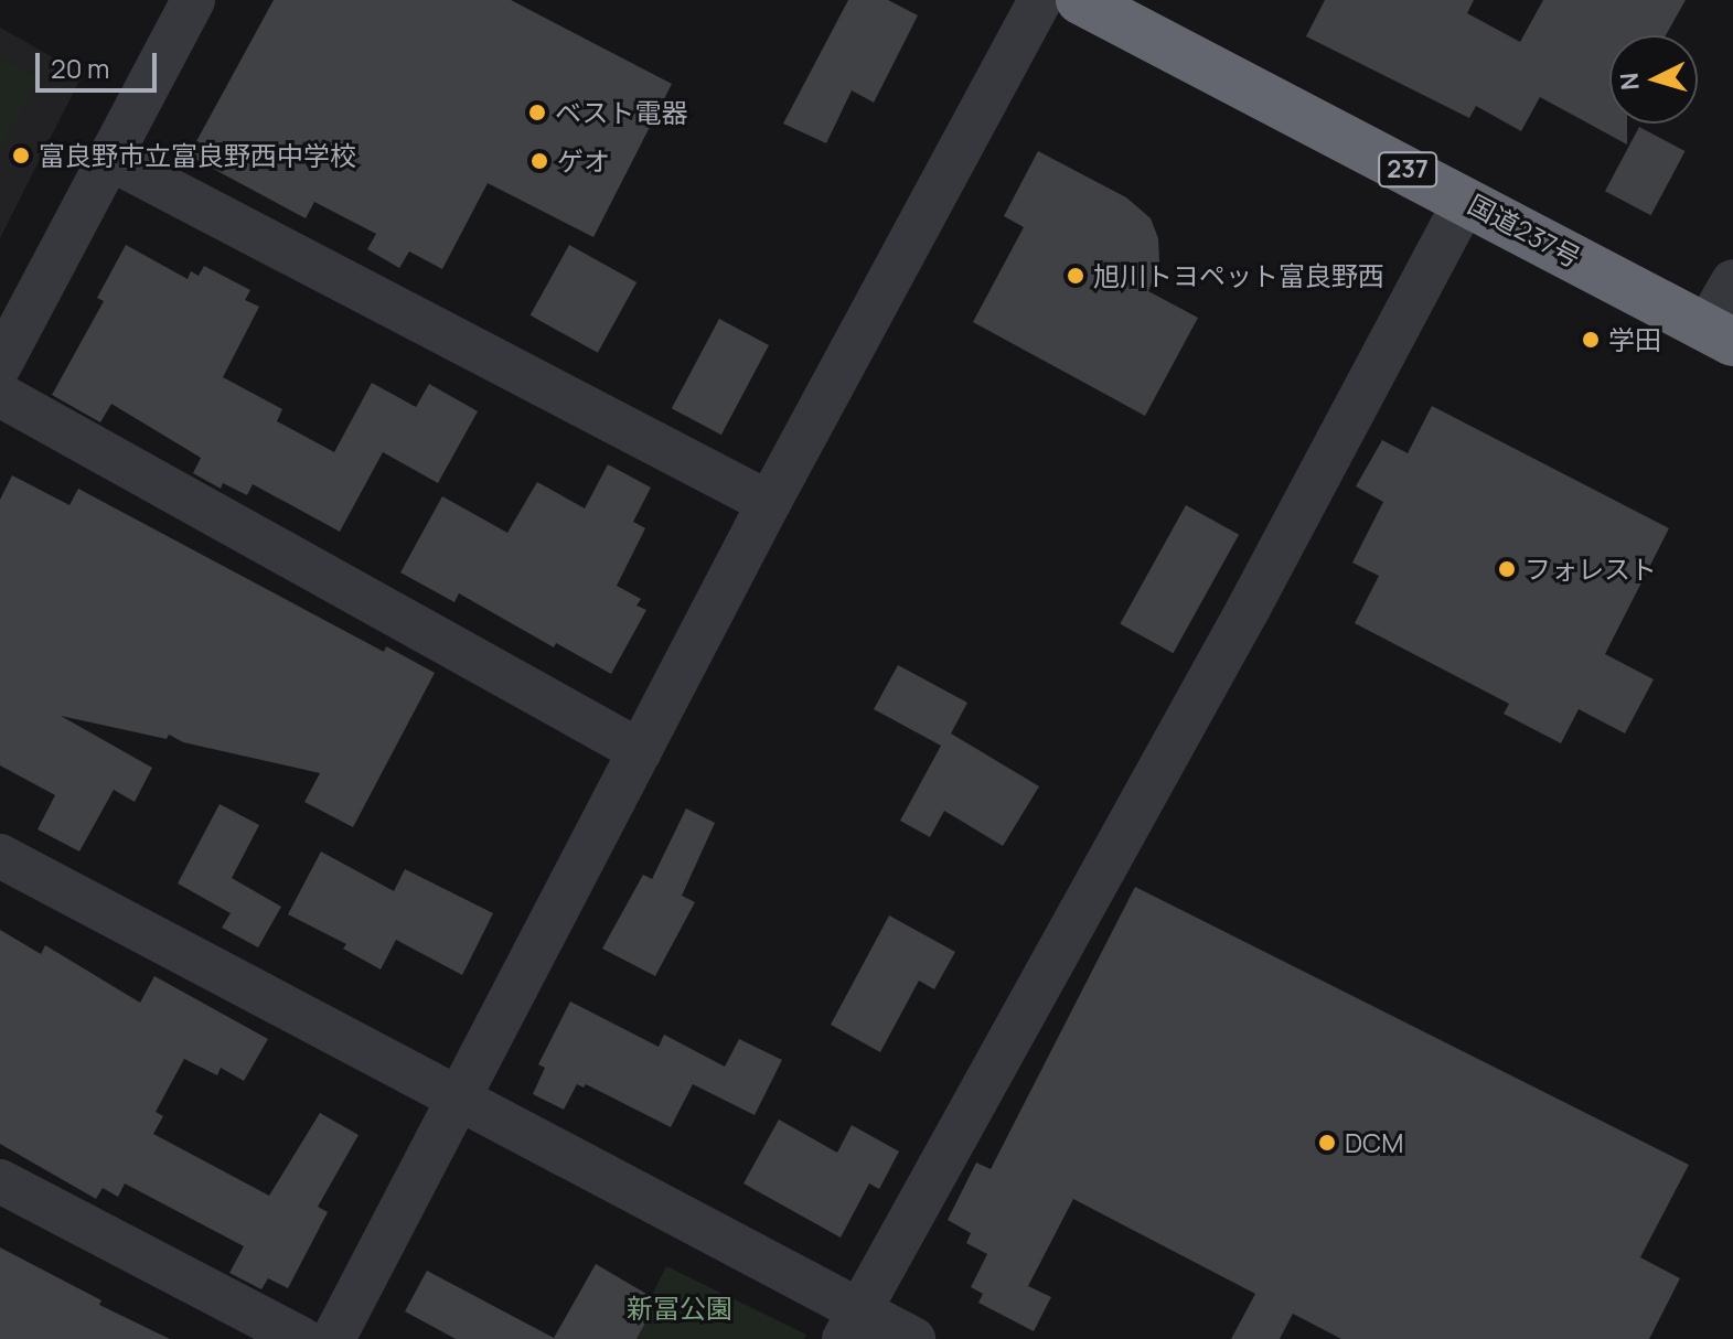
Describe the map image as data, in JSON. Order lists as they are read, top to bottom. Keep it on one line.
{"streets":{"highway":["237","国道237号"]},"parks":["新冨公園"],"places":["ベスト電器","富良野市立富良野西中学校","ゲオ","旭川トヨペット富良野西","学田","フォレスト","DCM"],"scale_bar":"20 m","north":"left"}
